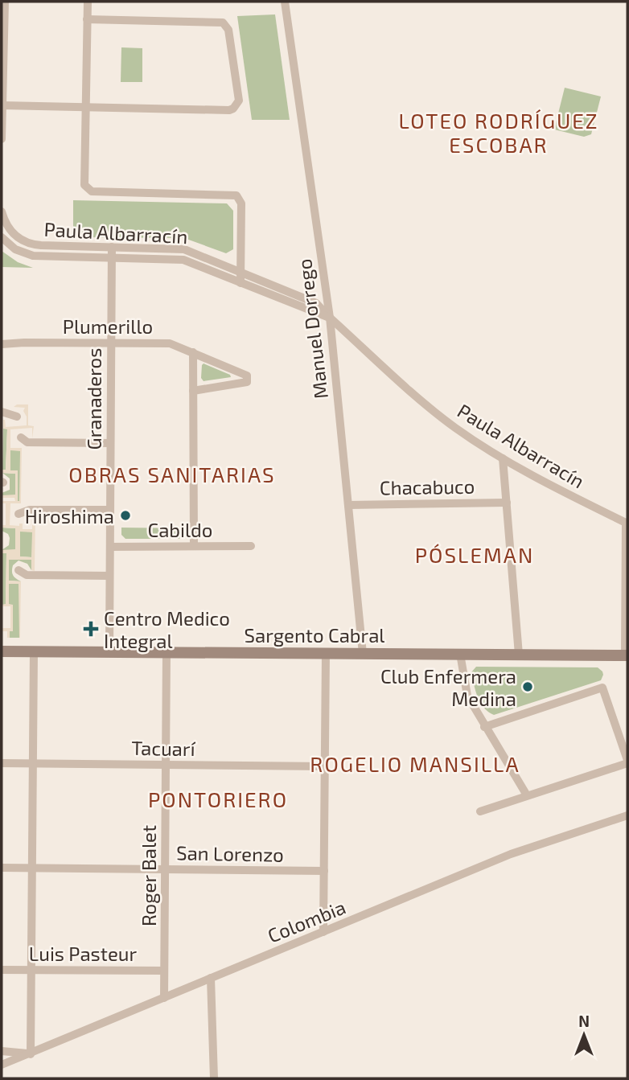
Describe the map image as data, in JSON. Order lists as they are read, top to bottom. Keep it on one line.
{"streets":{"main road":["Sargento Cabral"],"street":["Paula Albarracín","Plumerillo","Manuel Dorrego","Granaderos","Chacabuco","Cabildo","Tacuarí","San Lorenzo","Roger Balet","Colombia","Luis Pasteur"]},"crossings":[["Paula Albarracín","Manuel Dorrego"],["Paula Albarracín","Granaderos"],["Plumerillo","Granaderos"],["Manuel Dorrego","Chacabuco"],["Manuel Dorrego","Sargento Cabral"],["Granaderos","Cabildo"],["Granaderos","Sargento Cabral"],["Sargento Cabral","Roger Balet"],["Tacuarí","Roger Balet"],["San Lorenzo","Roger Balet"],["Roger Balet","Colombia"],["Roger Balet","Luis Pasteur"]],"districts":["LOTEO RODRÍGUEZ ESCOBAR","OBRAS SANITARIAS","PÓSLEMAN","ROGELIO MANSILLA","PONTORIERO"],"places":{"other":["Hiroshima","Club Enfermera Medina"],"health":["Centro Medico Integral"]},"north":"top"}
